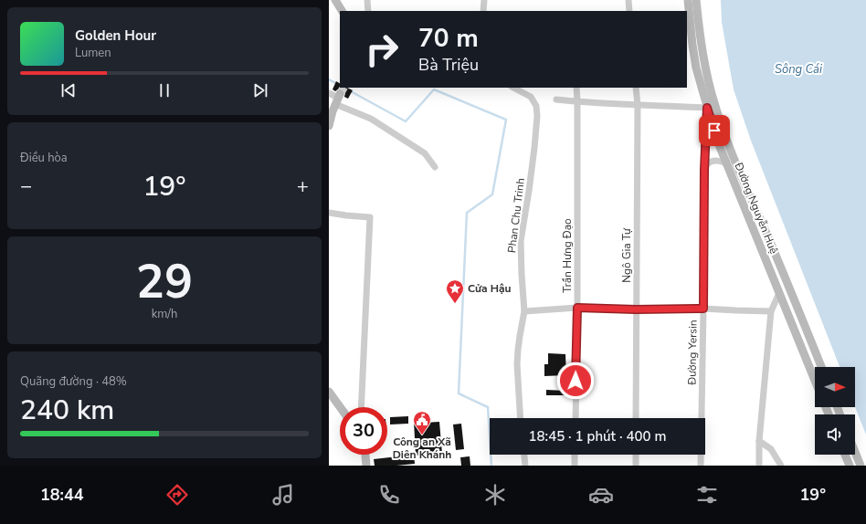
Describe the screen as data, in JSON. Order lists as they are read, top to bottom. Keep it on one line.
{"streets":{"main road":["Đường Nguyễn Huệ"],"street":["Phan Chu Trinh","Trần Hưng Đạo","Ngô Gia Tự","Đường Yersin"]},"crossings":[["Đường Nguyễn Huệ","Đường Yersin"]],"water":["Sông Cái"],"places":{"place":["Cửa Hậu"],"public building":["Công an Xã Diên Khánh"]},"north":"right","page":{"turn":["70 m","Bà Triệu"],"song":["Golden Hour","Lumen"],"tile":["Điều hòa",["29","km/h"],["Quãng đường · 48%","240 km"]],"heat":["−","19°","+"],"limit":"30","trip":"18:45 · 1 phút · 400 m","tabs":["18:44","19°"]}}
